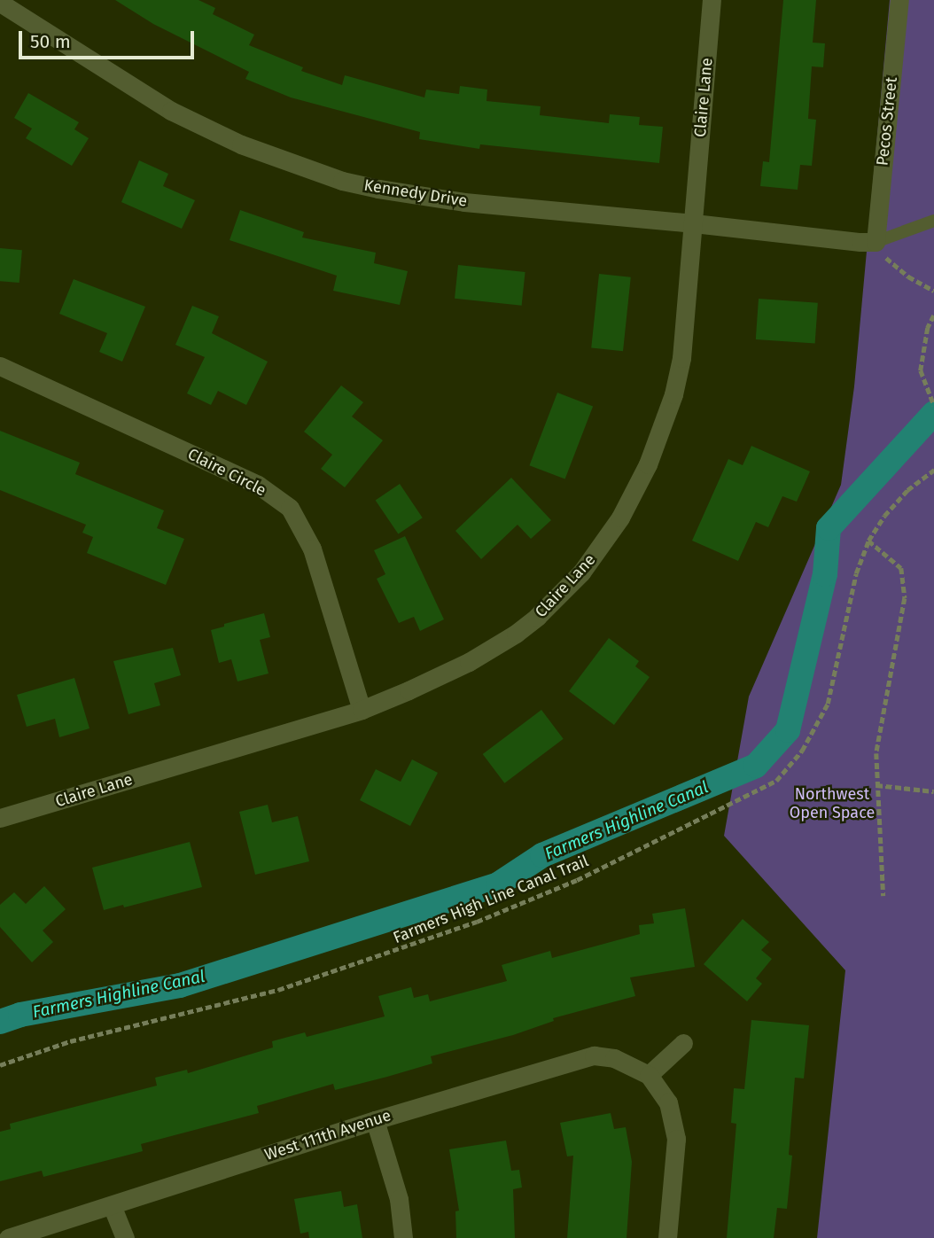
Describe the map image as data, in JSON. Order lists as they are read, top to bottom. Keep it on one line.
{"streets":{"street":["Claire Lane","Pecos Street","Kennedy Drive","Claire Circle","West 111th Avenue"],"path":["Farmers High Line Canal Trail"]},"crossings":[["Claire Lane","Kennedy Drive"],["Claire Lane","Claire Circle"],["Pecos Street","Kennedy Drive"]],"water":["Farmers Highline Canal"],"parks":["Northwest Open Space"],"scale_bar":"50 m"}
